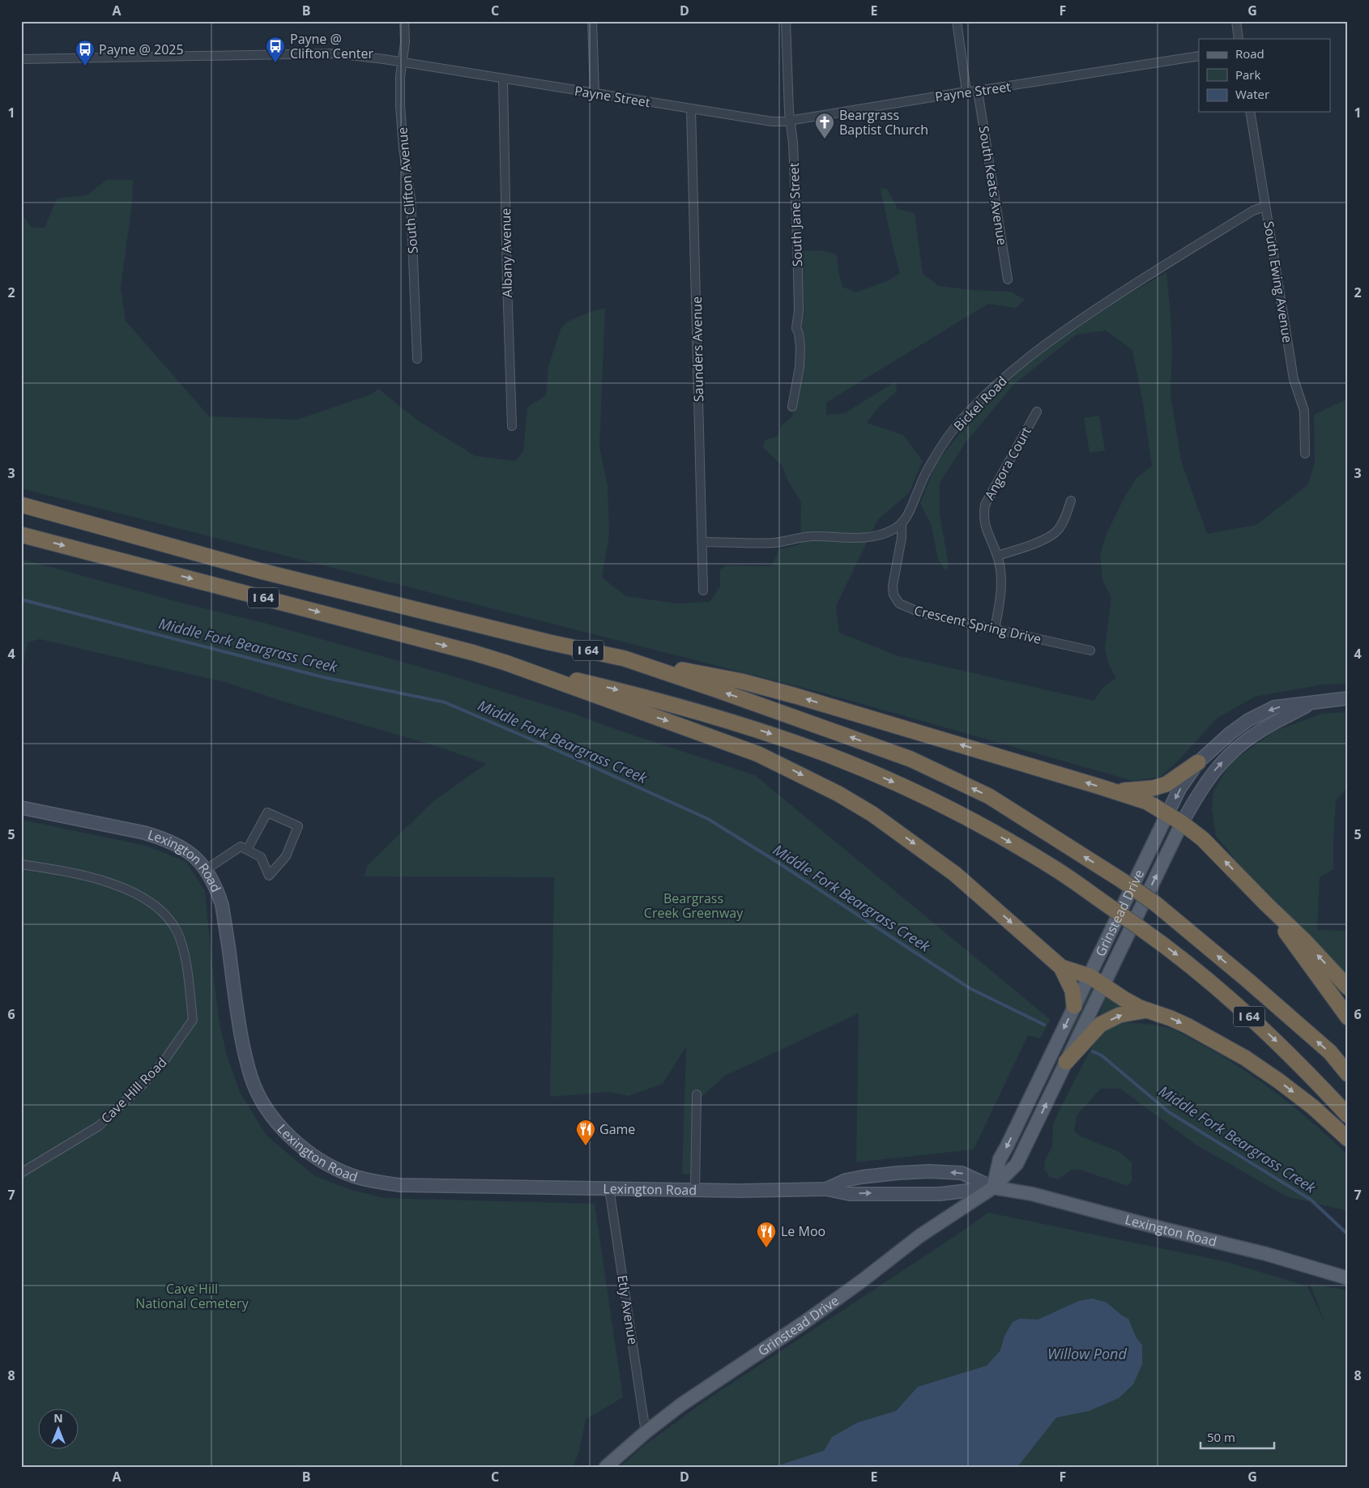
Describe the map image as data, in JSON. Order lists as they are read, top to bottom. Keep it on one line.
{"streets":{"highway":["I 64"],"main road":["Lexington Road","Grinstead Drive"],"street":["Payne Street","South Keats Avenue","South Clifton Avenue","South Jane Street","Albany Avenue","South Ewing Avenue","Saunders Avenue","Bickel Road","Angora Court","Crescent Spring Drive","Cave Hill Road","Etly Avenue"]},"crossings":[["Payne Street","South Keats Avenue"],["Payne Street","South Clifton Avenue"],["Payne Street","South Jane Street"],["Payne Street","Albany Avenue"],["Payne Street","Saunders Avenue"],["South Ewing Avenue","Bickel Road"],["Saunders Avenue","Bickel Road"],["Bickel Road","Crescent Spring Drive"],["Lexington Road","Grinstead Drive"],["Lexington Road","Etly Avenue"],["Grinstead Drive","Etly Avenue"]],"water":["Middle Fork Beargrass Creek","Willow Pond"],"parks":["Beargrass Creek Greenway","Cave Hill National Cemetery"],"places":{"bus stop":["Payne @ Clifton Center","Payne @ 2025"],"church":["Beargrass Baptist Church"],"restaurant":["Game","Le Moo"]},"legend":["Road","Park","Water"],"scale_bar":"50 m","north":"top","grid":{"columns":["A","B","C","D","E","F","G"],"rows":["1","2","3","4","5","6","7","8"]}}
